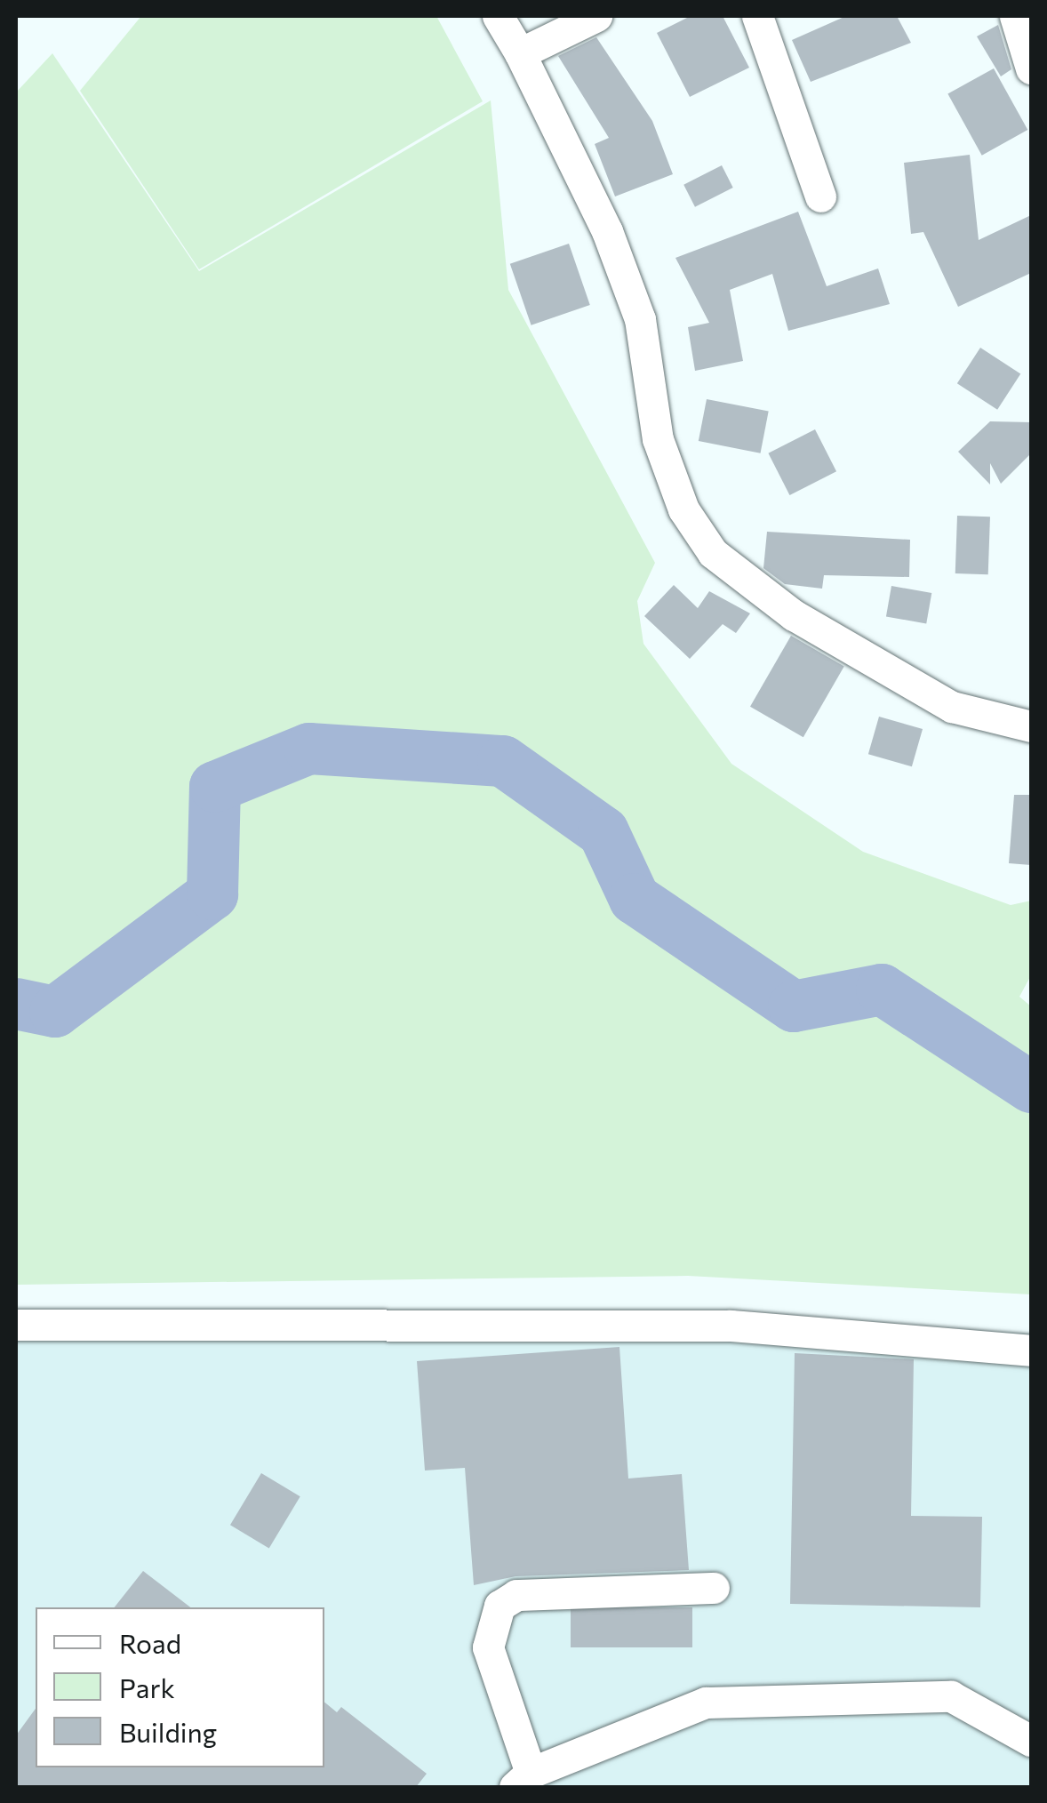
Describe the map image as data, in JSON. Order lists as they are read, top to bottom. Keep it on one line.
{"legend":["Road","Park","Building"]}
